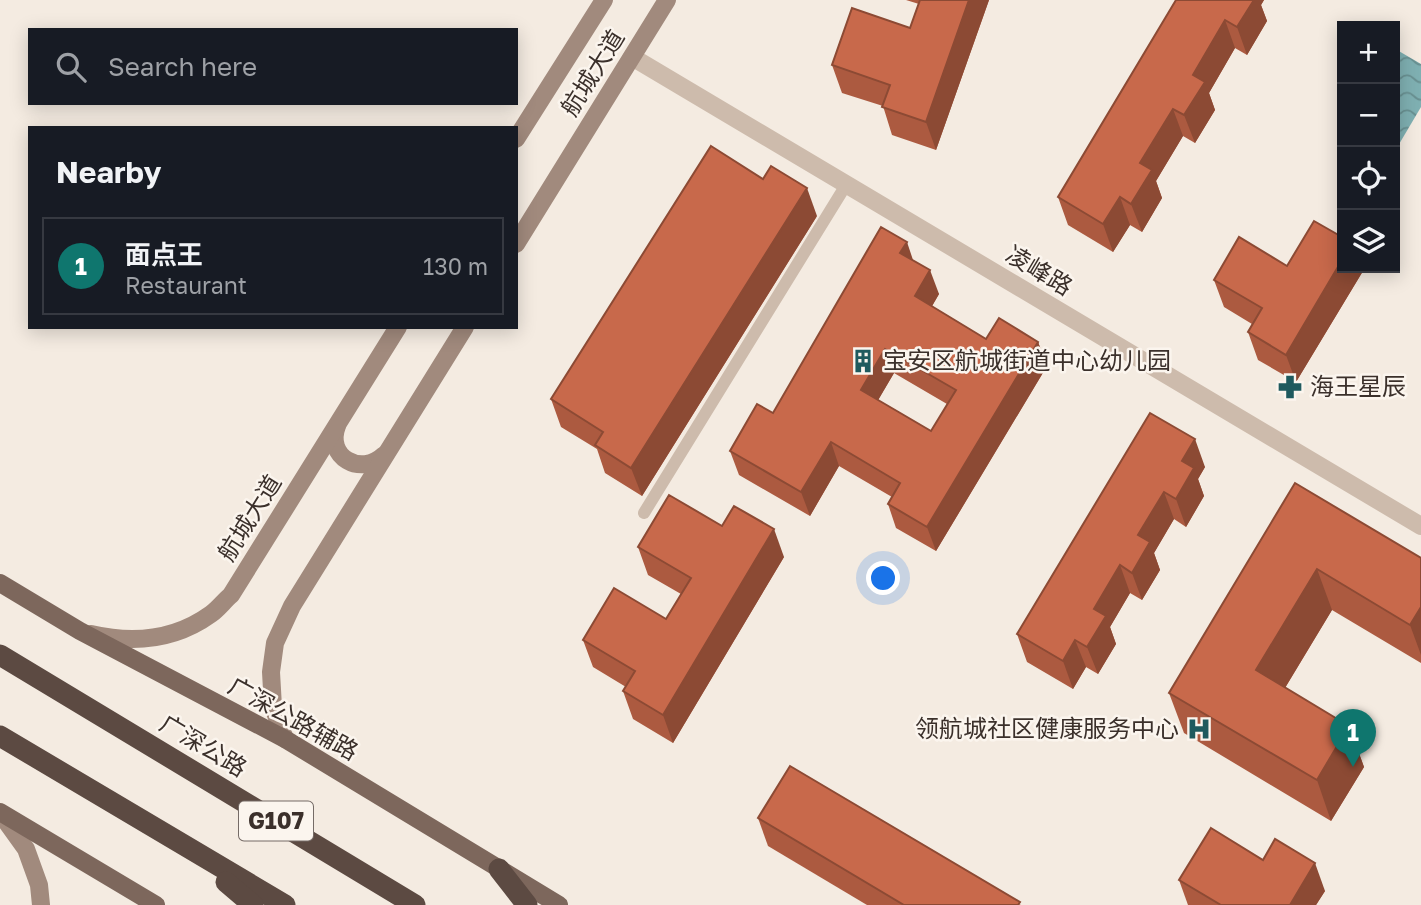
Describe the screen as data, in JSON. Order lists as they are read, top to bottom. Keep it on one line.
{"streets":{"highway":["广深公路","G107"],"main road":["航城大道","广深公路辅路"],"street":["凌峰路"]},"crossings":[["航城大道","凌峰路"],["航城大道","广深公路辅路"]],"places":{"building":["宝安区航城街道中心幼儿园"],"pharmacy":["海王星辰"],"hospital":["领航城社区健康服务中心"]},"page":{"map_buttons":["+","−"],"search":"Search here","heading":"Nearby","list":[{"mark":"1","name":"面点王","note":"Restaurant","value":"130 m"}],"pins":"1"}}
